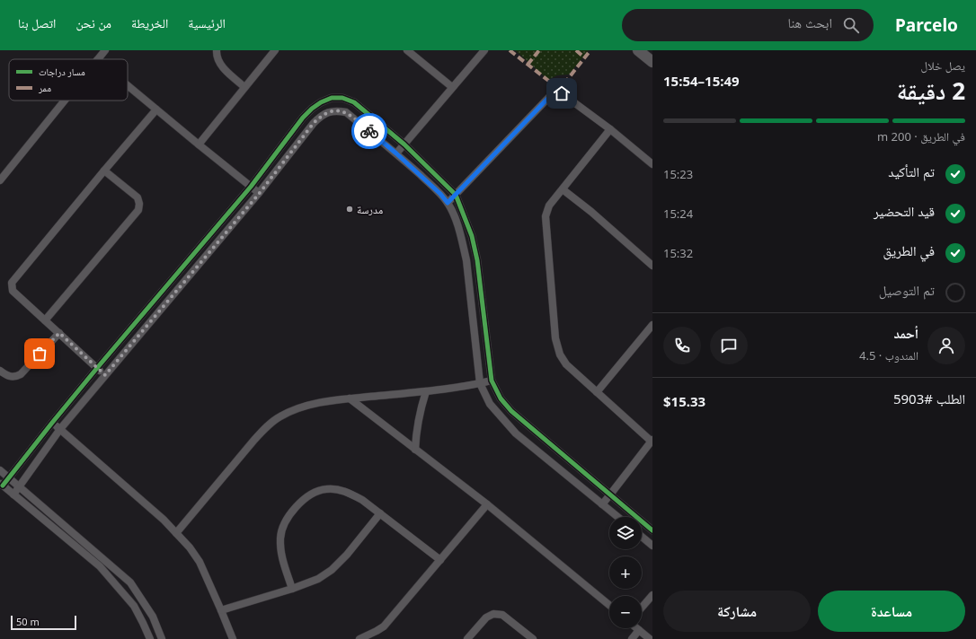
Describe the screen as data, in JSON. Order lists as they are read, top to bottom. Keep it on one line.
{"places":["مدرسة"],"legend":["مسار دراجات","ممر"],"scale_bar":"50 m","page":{"header":"Parcelo","search":"ابحث هنا","nav":["الرئيسية","الخريطة","من نحن","اتصل بنا"],"heading":["2 دقيقة","يصل خلال","15:49–15:54"],"panel":["أحمد","المندوب · 4.5","الطلب #5903","$15.33"],"bar":"في الطريق · 200 m","list":[["تم التأكيد","15:23"],["قيد التحضير","15:24"],["في الطريق","15:32"],"تم التوصيل"],"map_buttons":["+","−"],"buttons":["مساعدة","مشاركة"],"scale":"50 m"}}
